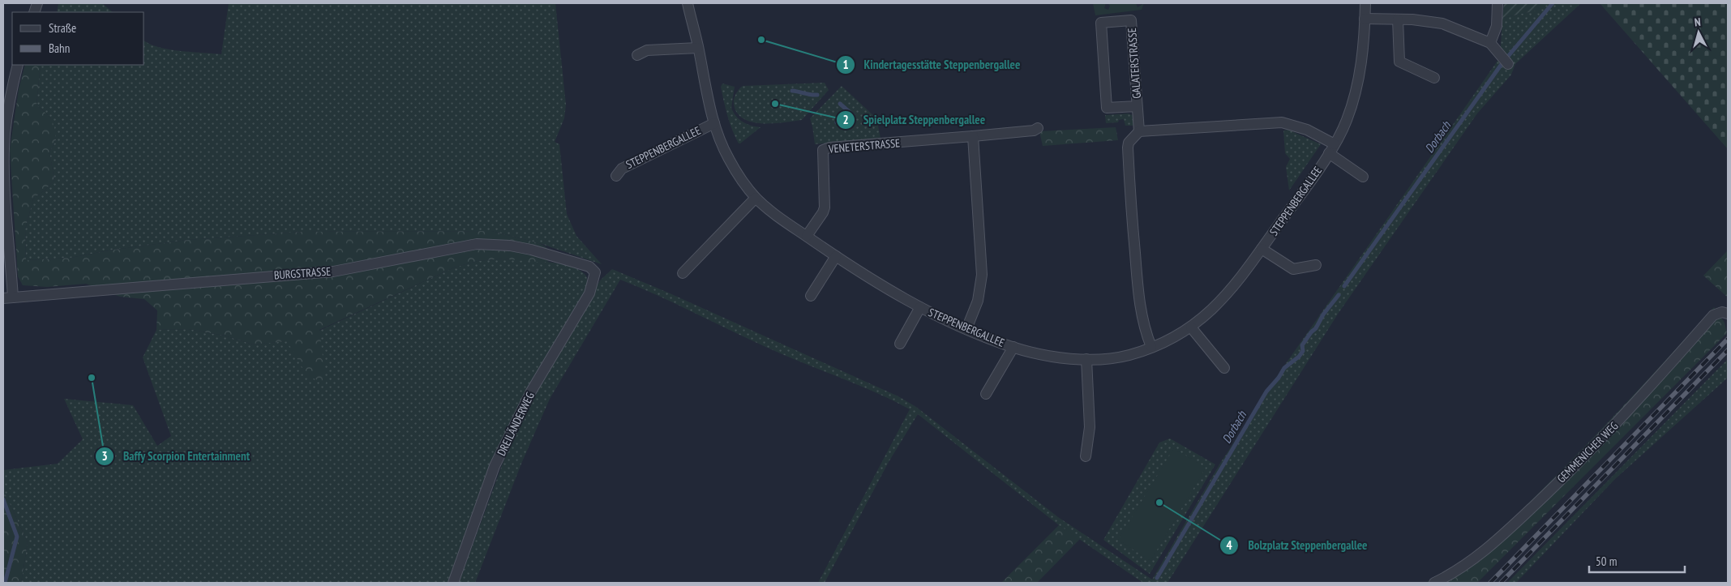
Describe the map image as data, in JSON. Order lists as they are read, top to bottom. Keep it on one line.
{"streets":{"street":["GALATERSTRASSE","VENETERSTRASSE","STEPPENBERGALLEE","BURGSTRASSE","DREILÄNDERWEG","GEMMENICHER WEG"]},"crossings":[["VENETERSTRASSE","STEPPENBERGALLEE"],["BURGSTRASSE","DREILÄNDERWEG"]],"water":["Dorbach"],"places":["Kindertagesstätte Steppenbergallee","Spielplatz Steppenbergallee","Baffy Scorpion Entertainment","Bolzplatz Steppenbergallee"],"legend":["Straße","Bahn"],"scale_bar":"50 m","north":"top"}
